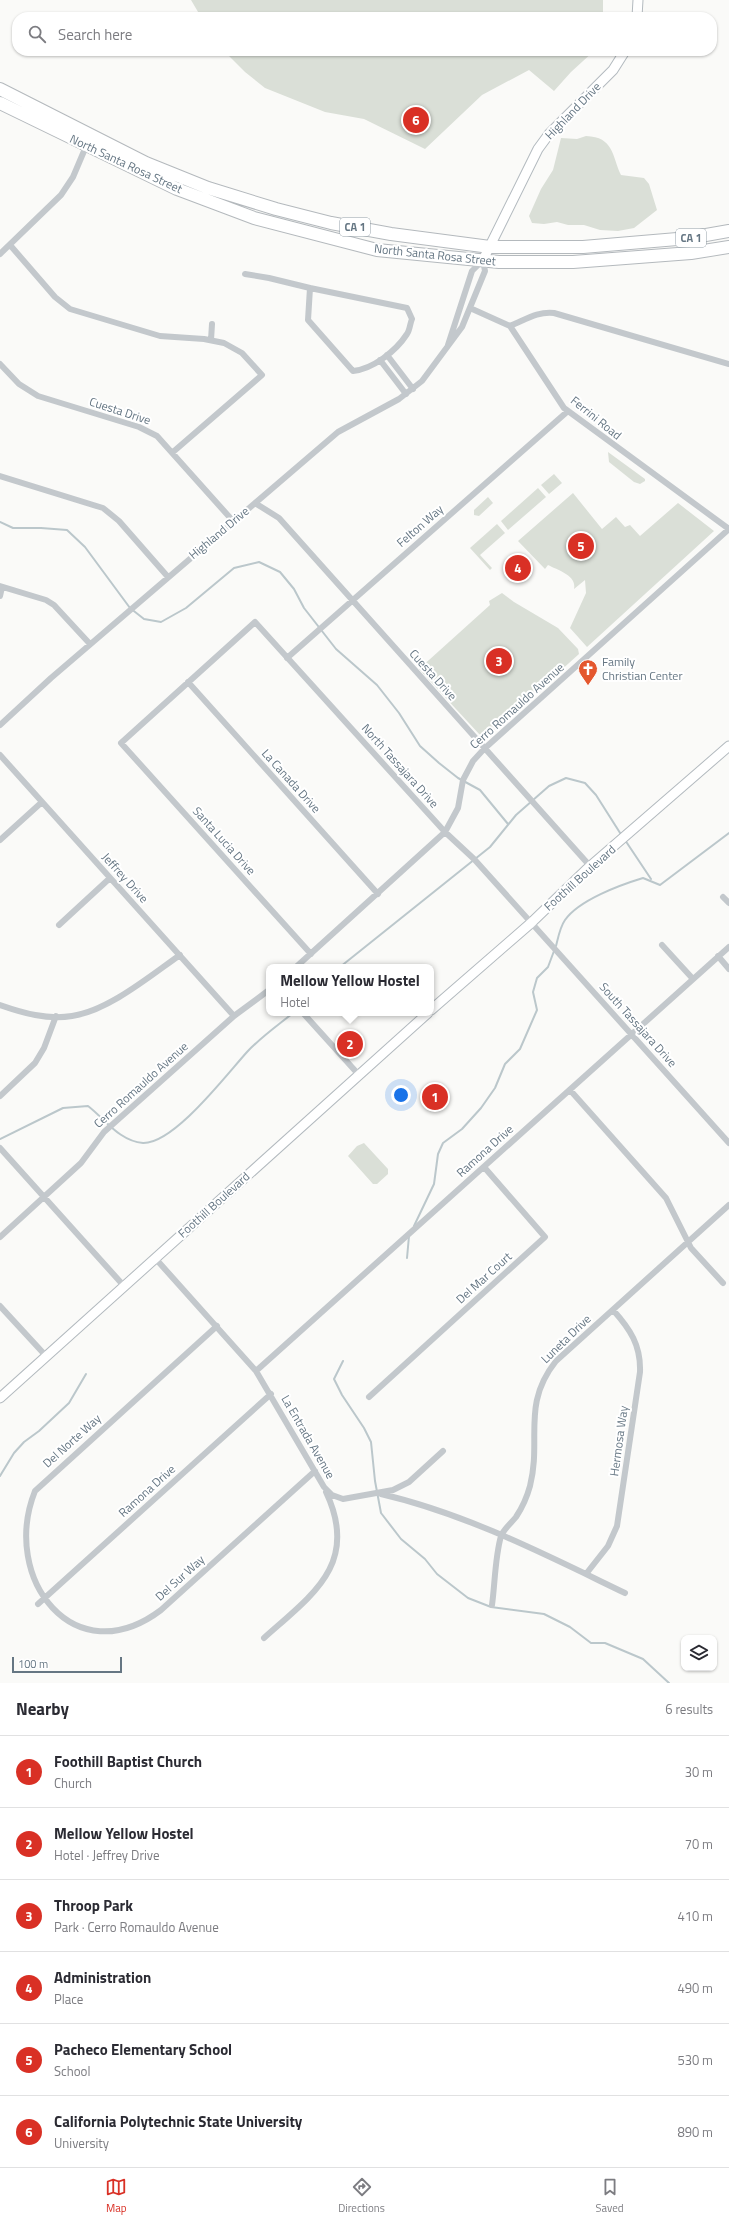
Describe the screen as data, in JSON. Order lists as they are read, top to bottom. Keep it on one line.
{"streets":{"highway":["North Santa Rosa Street","CA 1"],"street":["Highland Drive","Cuesta Drive","Ferrini Road","Felton Way","Cerro Romauldo Avenue","North Tassajara Drive","La Canada Drive","Santa Lucia Drive","Jeffrey Drive","Foothill Boulevard","South Tassajara Drive","Ramona Drive","Del Mar Court","Luneta Drive","La Entrada Avenue","Del Norte Way","Hermosa Way","Del Sur Way"]},"crossings":[["Highland Drive","North Santa Rosa Street"],["Highland Drive","Cuesta Drive"],["Cuesta Drive","Felton Way"],["Cuesta Drive","Cerro Romauldo Avenue"],["Cuesta Drive","Foothill Boulevard"],["Ferrini Road","Felton Way"],["Ferrini Road","Cerro Romauldo Avenue"],["Felton Way","North Tassajara Drive"],["Cerro Romauldo Avenue","North Tassajara Drive"],["Cerro Romauldo Avenue","La Canada Drive"],["Cerro Romauldo Avenue","Santa Lucia Drive"],["Cerro Romauldo Avenue","Jeffrey Drive"],["North Tassajara Drive","La Canada Drive"],["North Tassajara Drive","Santa Lucia Drive"],["North Tassajara Drive","Foothill Boulevard"],["North Tassajara Drive","South Tassajara Drive"],["La Canada Drive","Santa Lucia Drive"],["Foothill Boulevard","South Tassajara Drive"],["Foothill Boulevard","La Entrada Avenue"],["South Tassajara Drive","Ramona Drive"],["Ramona Drive","Del Mar Court"],["Ramona Drive","La Entrada Avenue"],["Ramona Drive","Del Sur Way"],["Luneta Drive","La Entrada Avenue"],["Luneta Drive","Hermosa Way"],["La Entrada Avenue","Del Norte Way"],["La Entrada Avenue","Hermosa Way"],["La Entrada Avenue","Del Sur Way"]],"places":{"church":["Family Christian Center"]},"scale_bar":"100 m","page":{"search":"Search here","pins":["6","5","4","3","2","1"],"popup":["Mellow Yellow Hostel","Hotel"],"scale":"100 m","heading":["Nearby","6 results"],"list":[{"mark":"1","name":"Foothill Baptist Church","note":"Church","value":"30 m"},{"mark":"2","name":"Mellow Yellow Hostel","note":"Hotel · Jeffrey Drive","value":"70 m"},{"mark":"3","name":"Throop Park","note":"Park · Cerro Romauldo Avenue","value":"410 m"},{"mark":"4","name":"Administration","note":"Place","value":"490 m"},{"mark":"5","name":"Pacheco Elementary School","note":"School","value":"530 m"},{"mark":"6","name":"California Polytechnic State University","note":"University","value":"890 m"}],"nav":["Map","Directions","Saved"]}}
